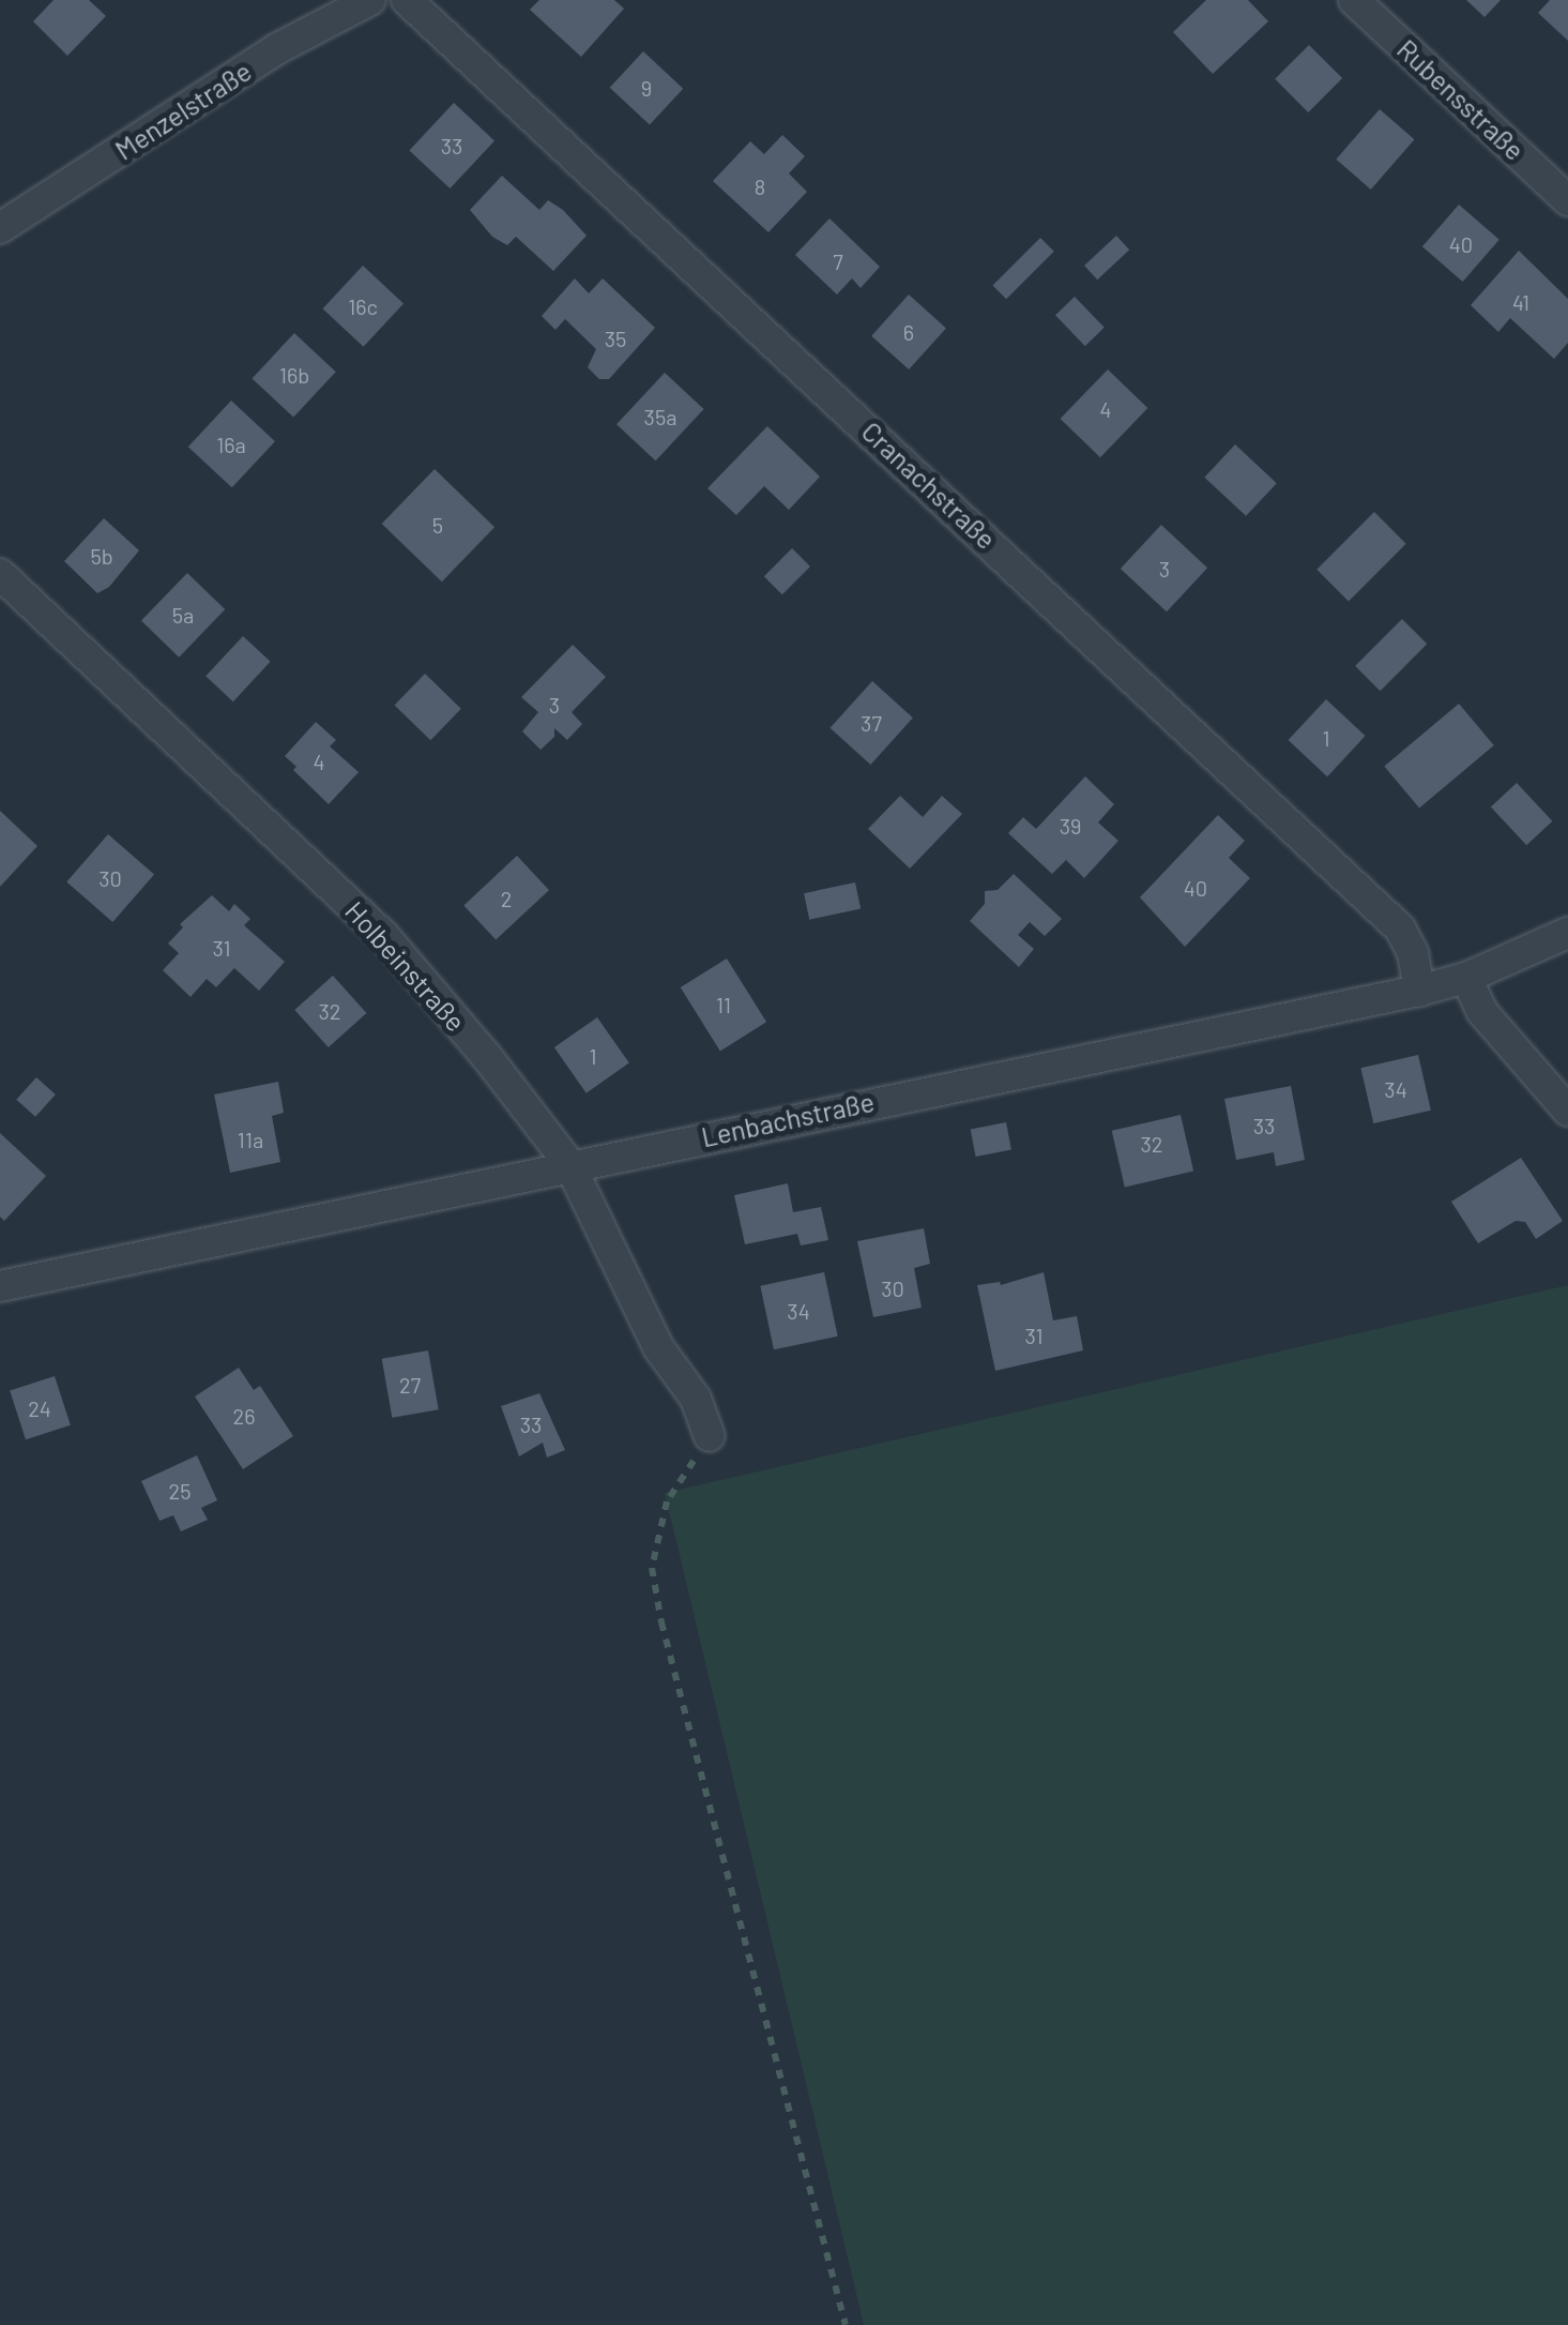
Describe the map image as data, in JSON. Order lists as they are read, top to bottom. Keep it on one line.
{"streets":{"street":["Rubensstraße","Menzelstraße","Cranachstraße","Holbeinstraße","Lenbachstraße"]},"crossings":[["Cranachstraße","Lenbachstraße"],["Holbeinstraße","Lenbachstraße"]],"house_numbers":["9","33","8","40","7","41","16c","6","35","16b","4","35a","16a","5","5b","3","5a","3","37","1","4","39","30","40","2","31","11","32","1","34","33","11a","32","30","34","31","27","24","26","33","25"]}
